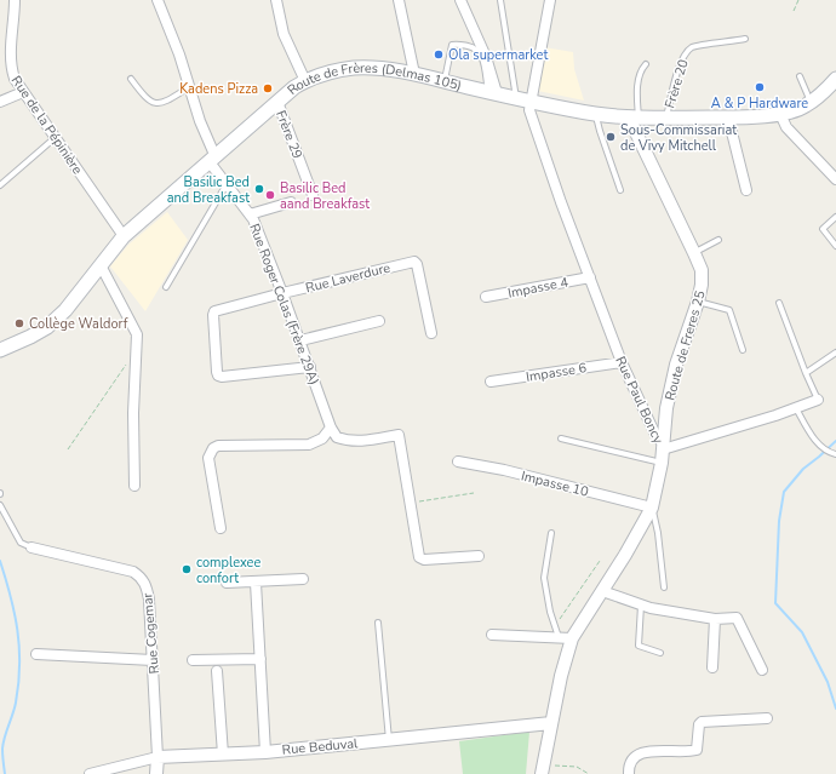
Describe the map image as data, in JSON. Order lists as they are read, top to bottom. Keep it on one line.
{"streets":{"main road":["Route de Frères (Delmas 105)"],"street":["Rue de la Pépinière","Frère 29","Rue Laverdure","Impasse 4","Rue Roger Colas (Frère 29A)","Route de Freres 25","Impasse 6","Rue Paul Boncy","Impasse 10","Rue Cogemar","Rue Beduval"],"lane":["Frère 20"]},"crossings":[["Frère 20","Route de Frères (Delmas 105)"],["Route de Frères (Delmas 105)","Rue de la Pépinière"],["Route de Frères (Delmas 105)","Frère 29"],["Route de Frères (Delmas 105)","Rue Roger Colas (Frère 29A)"],["Route de Frères (Delmas 105)","Route de Freres 25"],["Route de Frères (Delmas 105)","Rue Paul Boncy"],["Rue Laverdure","Rue Roger Colas (Frère 29A)"],["Impasse 4","Rue Paul Boncy"],["Route de Freres 25","Rue Paul Boncy"],["Impasse 6","Rue Paul Boncy"],["Rue Paul Boncy","Impasse 10"],["Rue Paul Boncy","Rue Beduval"],["Rue Cogemar","Rue Beduval"]],"places":["Ola supermarket","A & P Hardware","Kadens Pizza","Sous-Commissariat de Vivy Mitchell","Basilic Bed and Breakfast","Basilic Bed aand Breakfast","Collège Waldorf","complexee confort"]}
